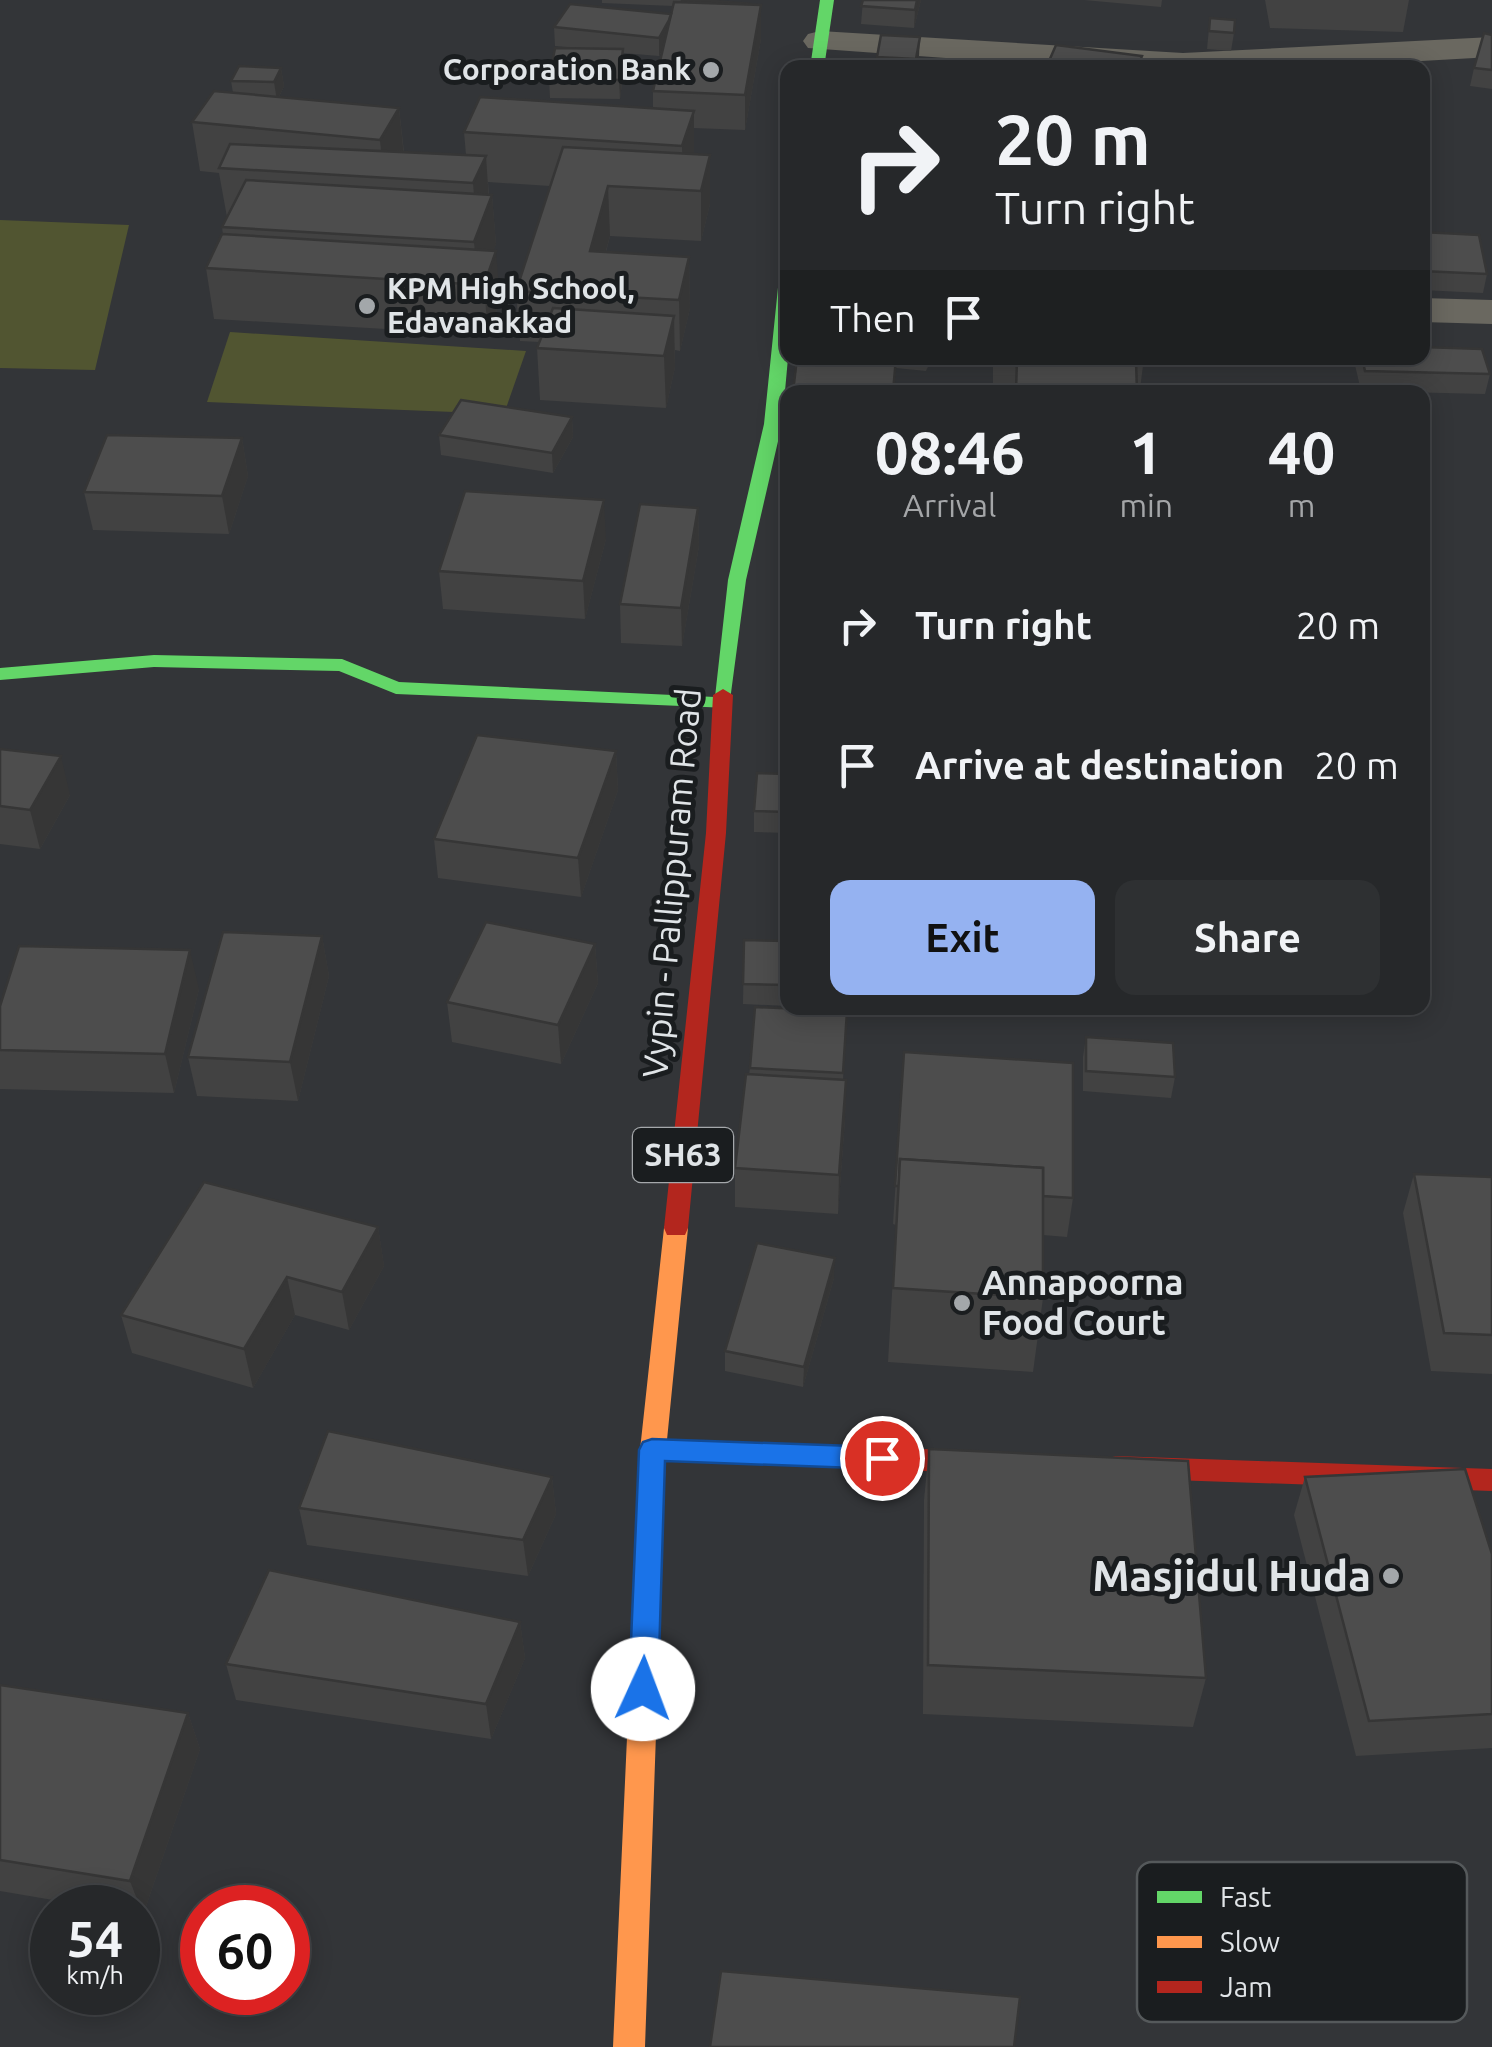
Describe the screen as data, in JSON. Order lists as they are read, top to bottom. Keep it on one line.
{"streets":{"main road":["Vypin - Pallippuram Road","SH63"]},"places":["Corporation Bank","KPM High School, Edavanakkad","Annapoorna Food Court","Masjidul Huda"],"legend":["Fast","Slow","Jam"],"page":{"turn":["20 m","Turn right"],"then":"Then","eta":["08:46","Arrival","1","min","40","m"],"list":[{"name":"Turn right","value":"20 m"},{"name":"Arrive at destination","value":"20 m"}],"buttons":["Exit","Share"],"speed":"54 km/h","limit":"60"}}
